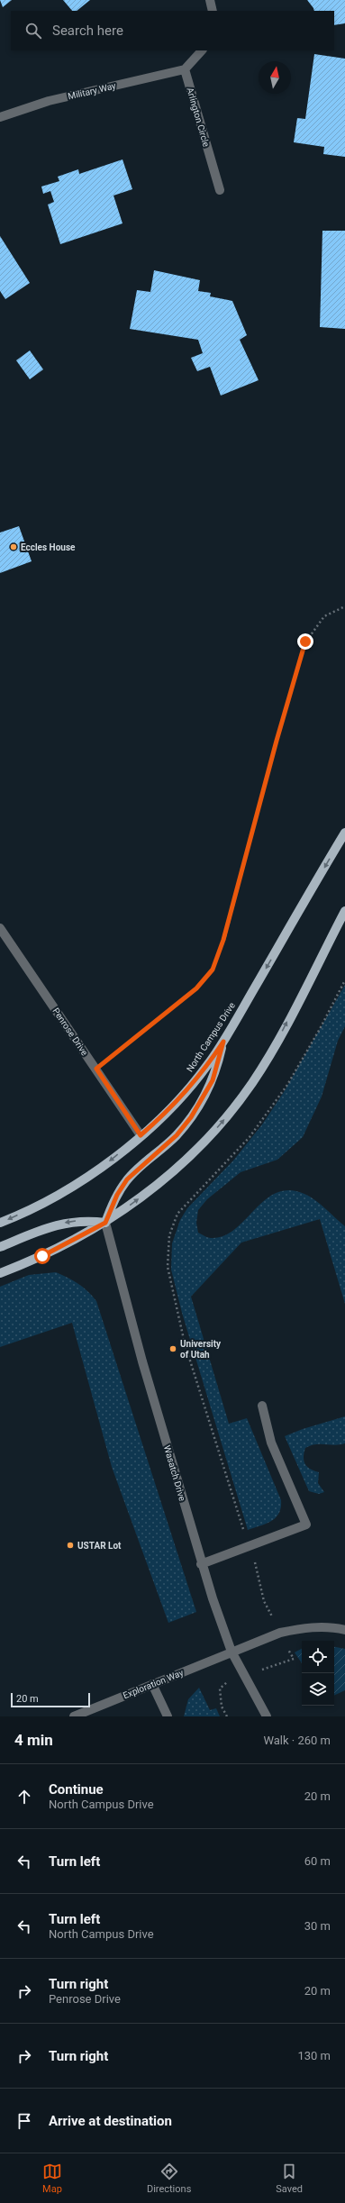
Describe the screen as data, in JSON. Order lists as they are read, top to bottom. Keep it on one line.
{"streets":{"main road":["North Campus Drive"],"street":["Military Way","Arlington Circle","Penrose Drive","Wasatch Drive","Exploration Way"]},"crossings":[["Military Way","Arlington Circle"],["Penrose Drive","North Campus Drive"],["Wasatch Drive","Exploration Way"]],"places":["Eccles House","University of Utah","USTAR Lot"],"scale_bar":"20 m","north":"top","page":{"search":"Search here","scale":"20 m","heading":["4 min","Walk · 260 m"],"list":[["Continue","North Campus Drive","20 m"],["Turn left","60 m"],["Turn left","North Campus Drive","30 m"],["Turn right","Penrose Drive","20 m"],["Turn right","130 m"],"Arrive at destination"],"nav":["Map","Directions","Saved"]}}
